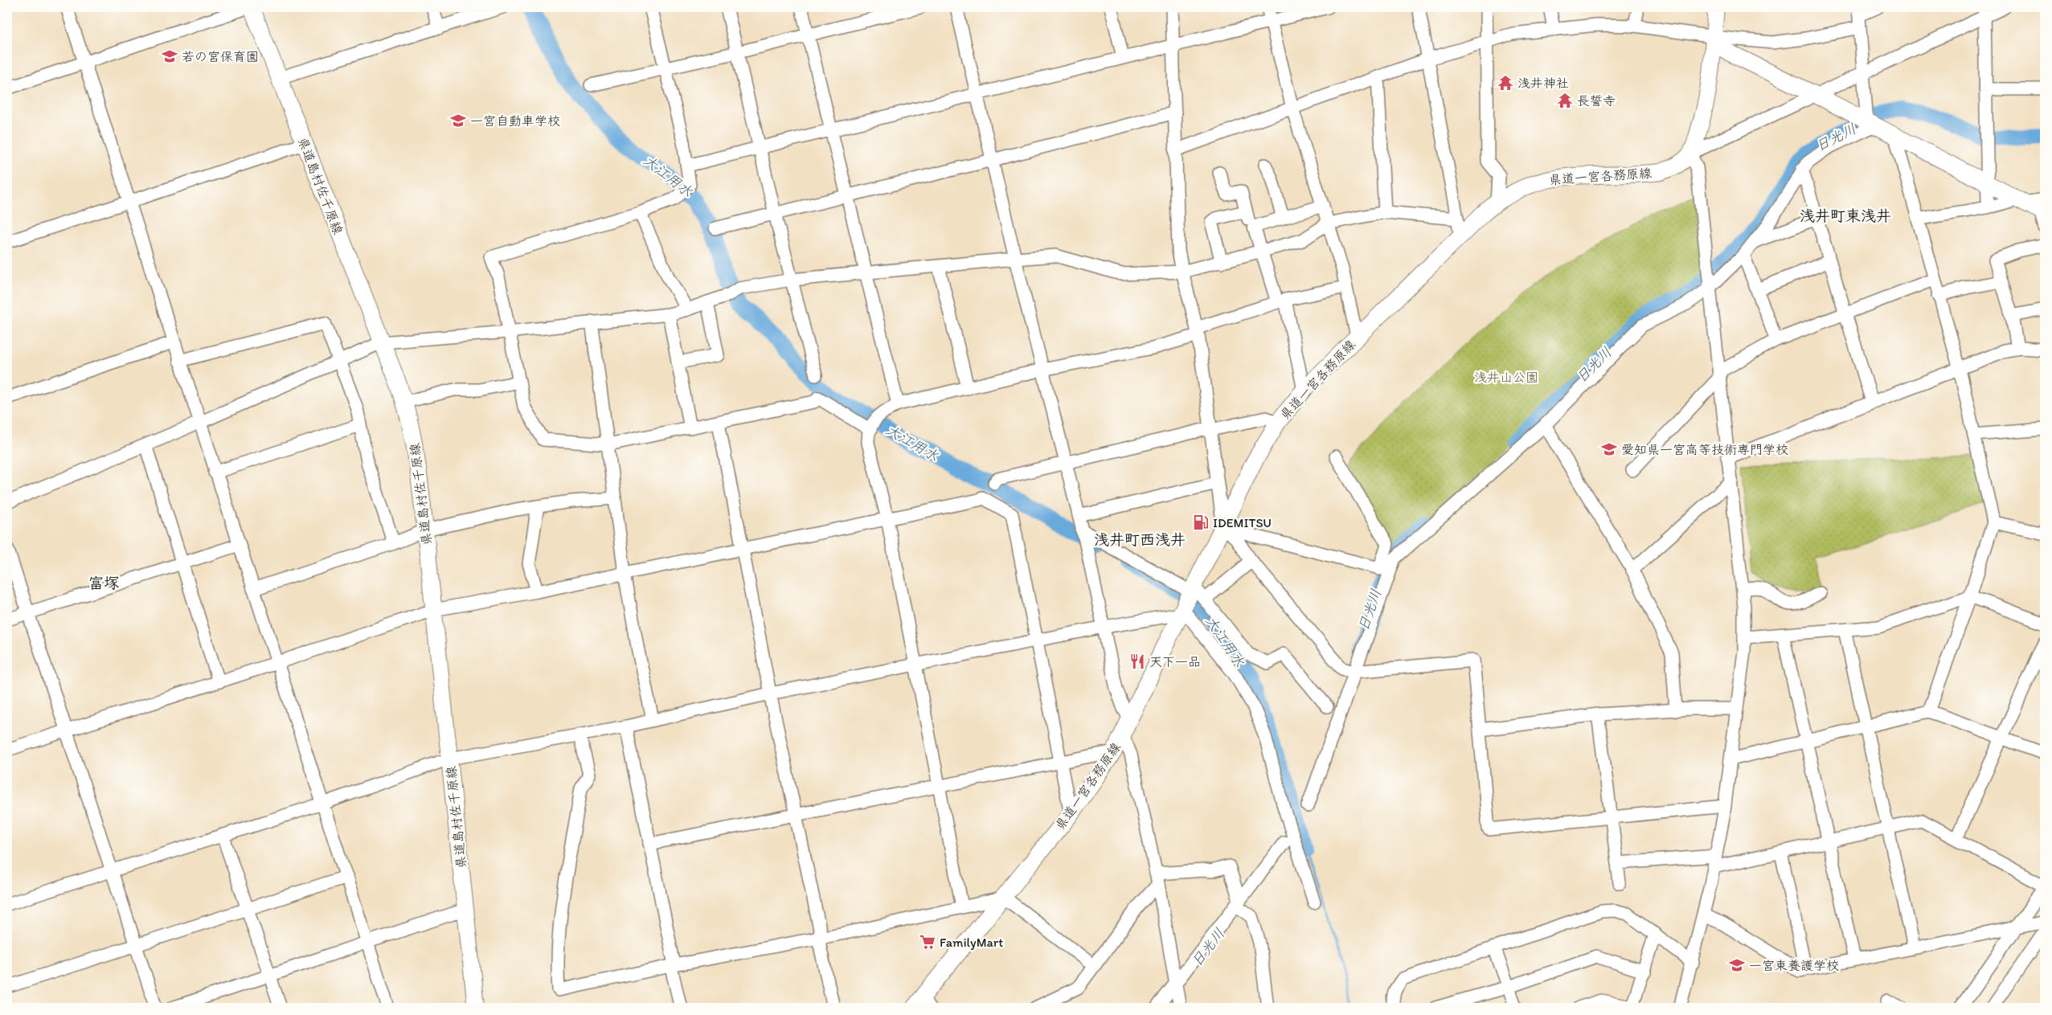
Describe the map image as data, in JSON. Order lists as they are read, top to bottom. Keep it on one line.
{"streets":{"main road":["県道一宮各務原線","県道島村佐千原線"]},"districts":["浅井町東浅井","浅井町西浅井","富塚"],"water":["日光川","大江用水"],"parks":["浅井山公園"],"places":{"school or university":["若の宮保育園","一宮自動車学校","愛知県一宮高等技術専門学校","一宮東養護学校"],"temple":["浅井神社","長誓寺"],"fuel station":["IDEMITSU"],"restaurant":["天下一品"],"supermarket":["FamilyMart"]}}
